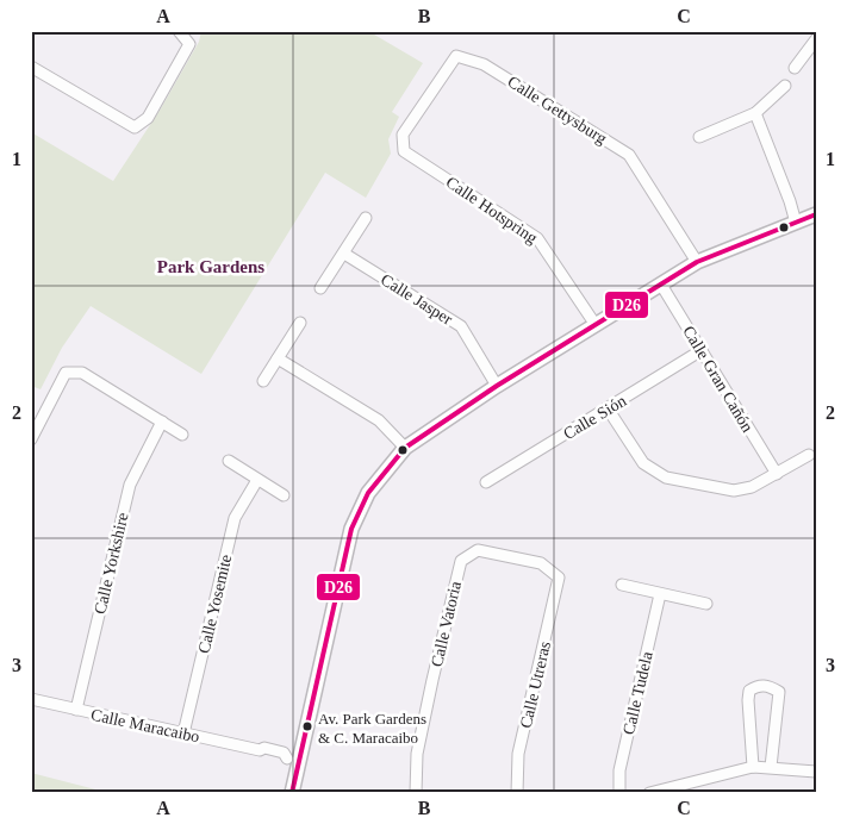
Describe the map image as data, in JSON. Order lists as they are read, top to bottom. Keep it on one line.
{"streets":{"street":["Calle Gettysburg","Calle Hotspring","Calle Jasper","Calle Gran Cañón","Calle Sión","Calle Yorkshire","Calle Yosemite","Calle Vatoria","Calle Utreras","Calle Tudela","Calle Maracaibo"]},"crossings":[["Calle Gettysburg","Calle Hotspring"],["Calle Gran Cañón","Calle Sión"],["Calle Yorkshire","Calle Maracaibo"],["Calle Yosemite","Calle Maracaibo"],["Calle Vatoria","Calle Utreras"]],"districts":["Park Gardens"],"places":["Av. Park Gardens & C. Maracaibo"],"lines":["transit line D26"],"grid":{"columns":["A","B","C"],"rows":["1","2","3"]}}
